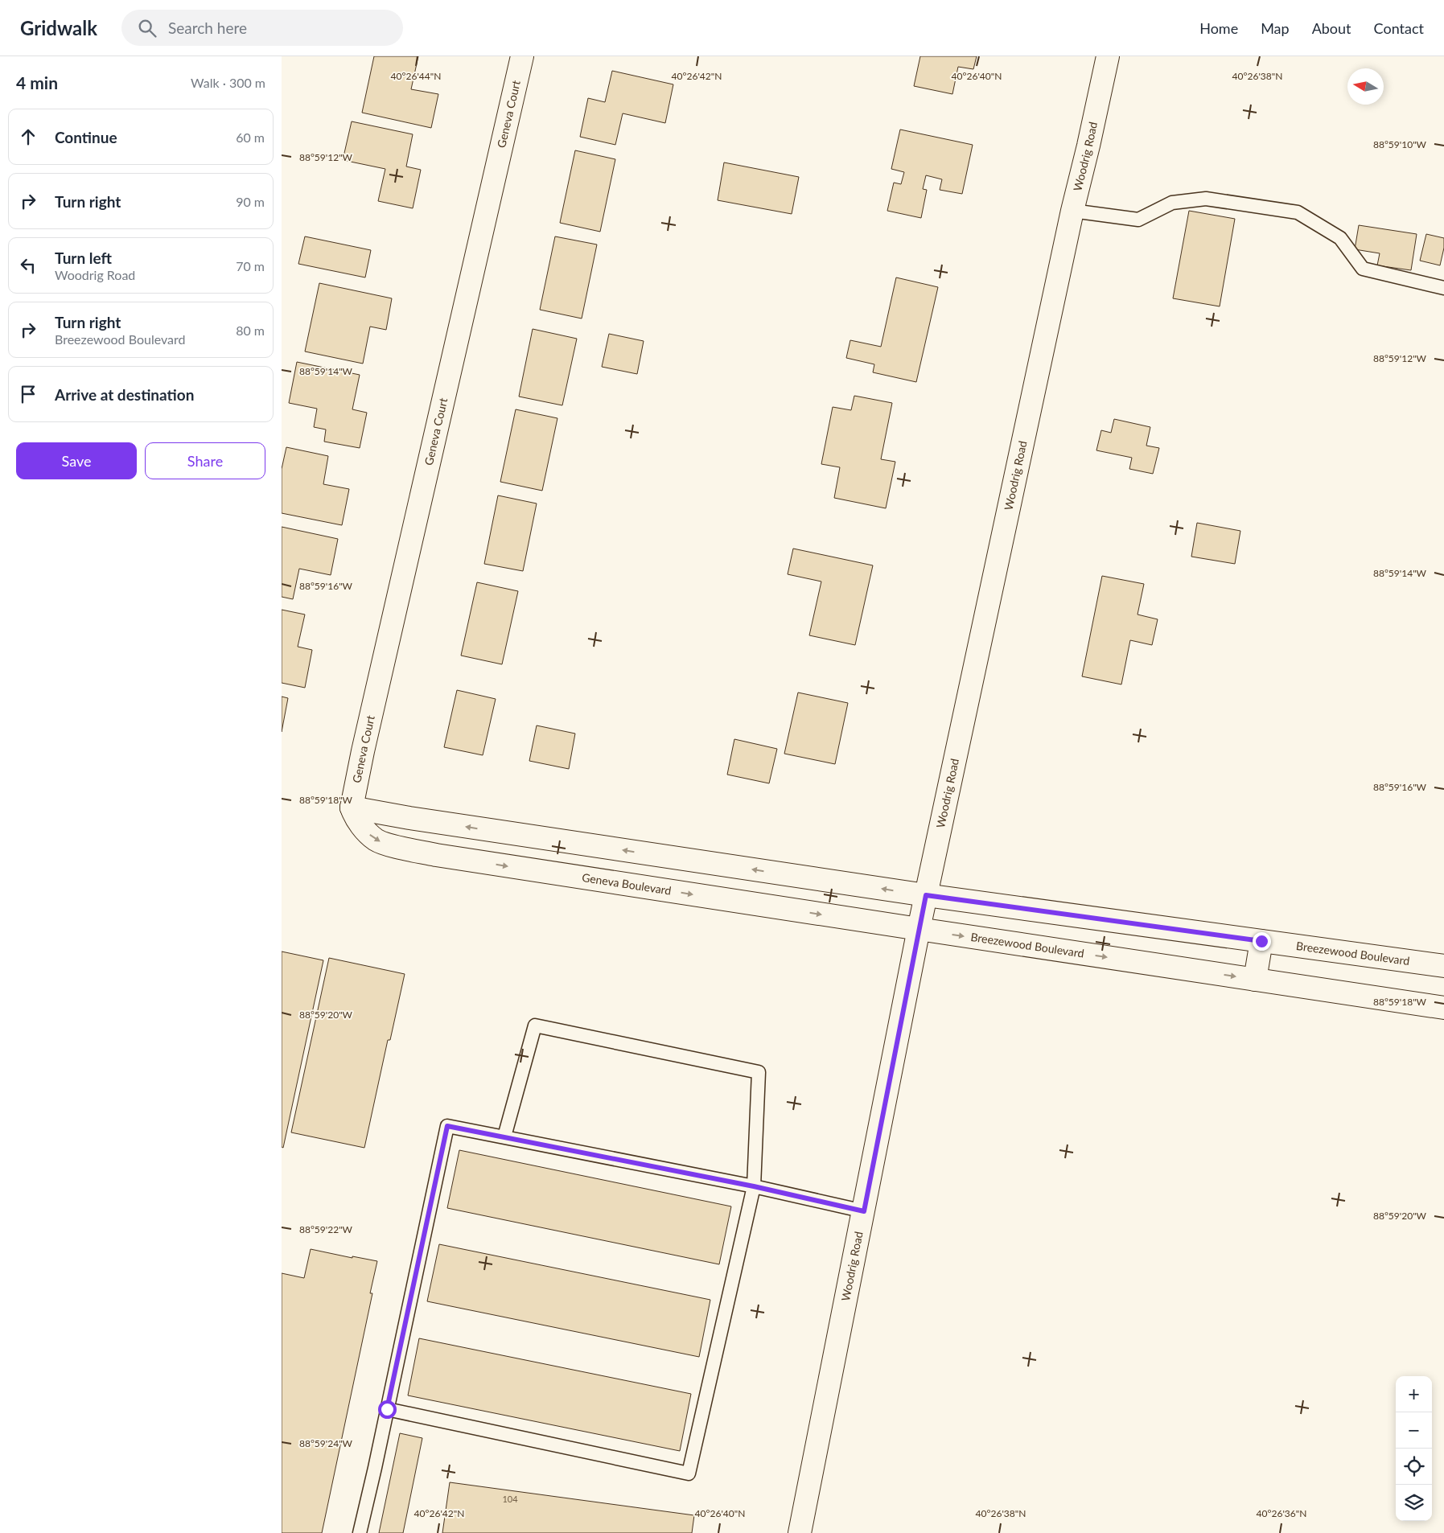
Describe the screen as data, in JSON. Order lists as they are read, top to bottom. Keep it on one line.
{"streets":{"street":["Geneva Court","Woodrig Road","Geneva Boulevard","Breezewood Boulevard"]},"crossings":[["Geneva Court","Geneva Boulevard"],["Geneva Court","Breezewood Boulevard"],["Woodrig Road","Geneva Boulevard"],["Woodrig Road","Breezewood Boulevard"],["Geneva Boulevard","Breezewood Boulevard"]],"one_way":["Geneva Boulevard"],"house_numbers":["104"],"north":"left","page":{"header":"Gridwalk","search":"Search here","nav":["Home","Map","About","Contact"],"heading":["4 min","Walk · 300 m"],"list":[["Continue","60 m"],["Turn right","90 m"],["Turn left","Woodrig Road","70 m"],["Turn right","Breezewood Boulevard","80 m"],"Arrive at destination"],"buttons":["Save","Share"],"map_buttons":["+","−"]},"coordinates":["40°26'42\"N","40°26'40\"N","40°26'38\"N","40°26'44\"N","88°59'10\"W","88°59'12\"W","88°59'14\"W","88°59'16\"W","88°59'18\"W","88°59'20\"W","88°59'22\"W","88°59'24\"W","40°26'36\"N"]}
